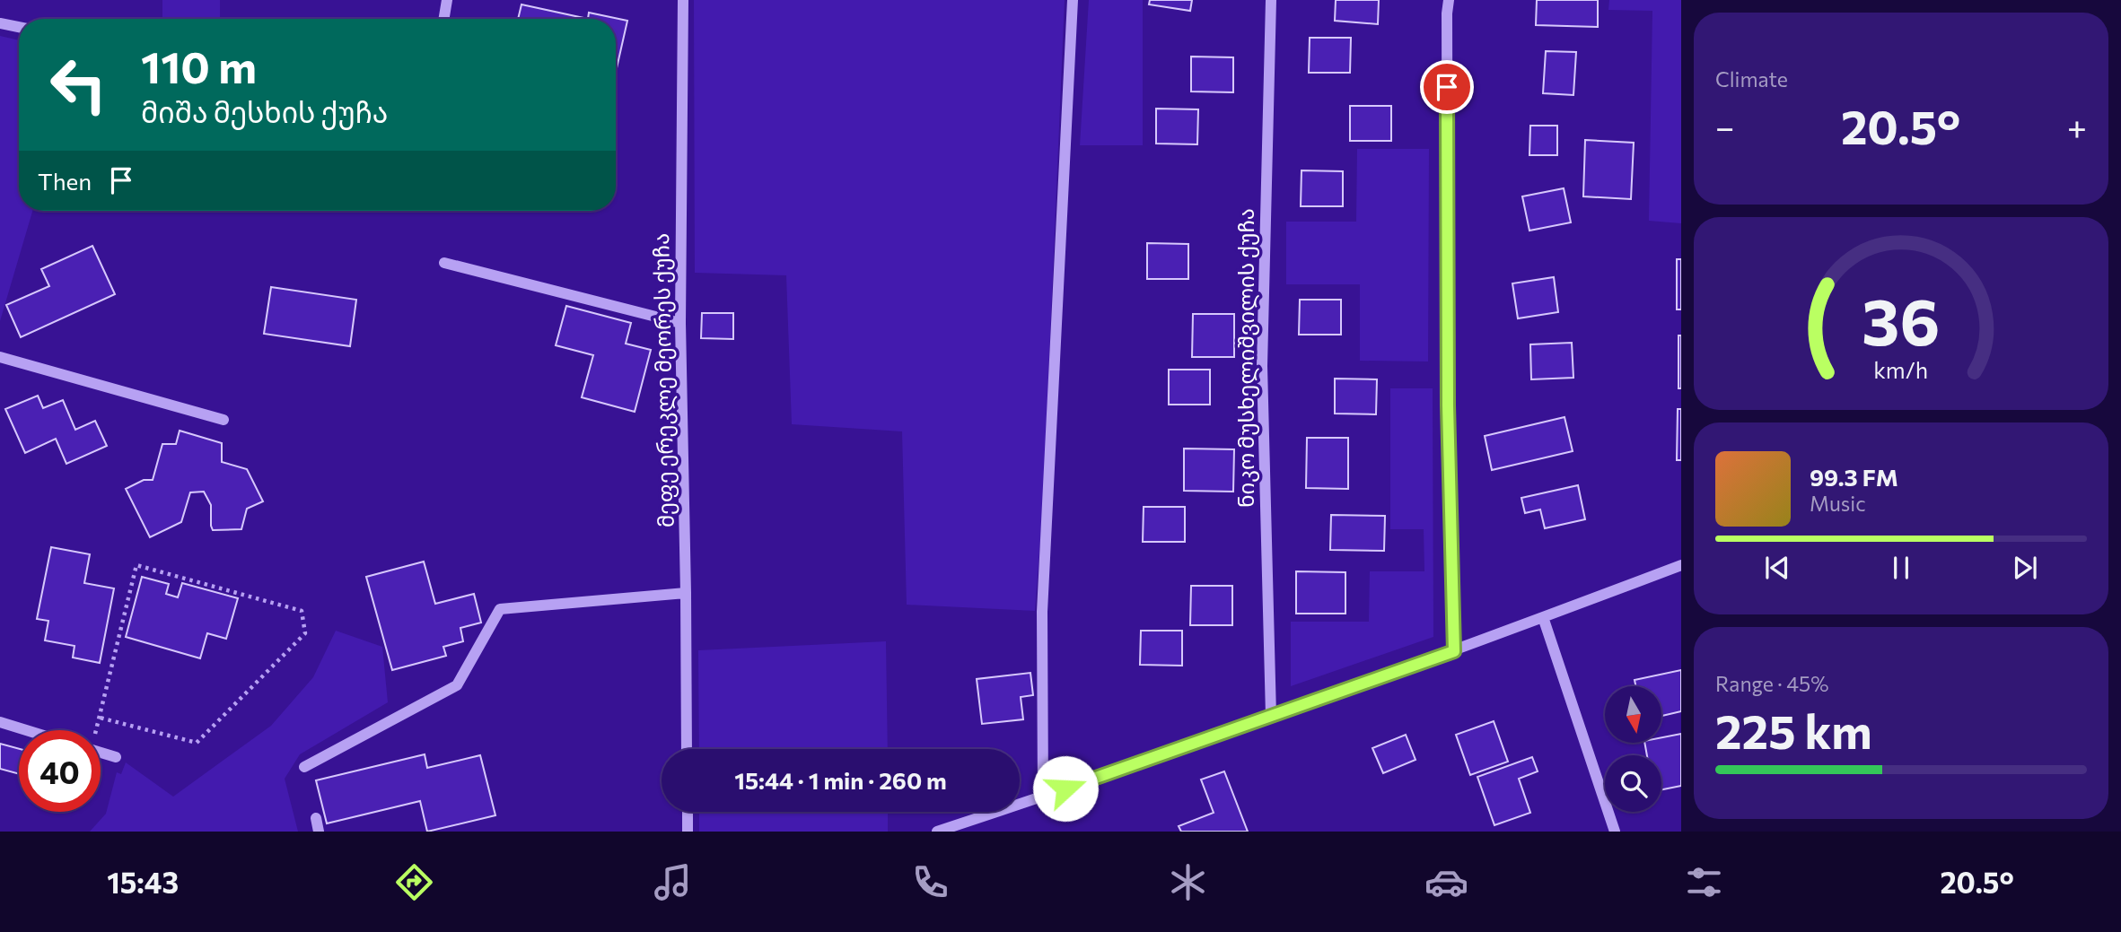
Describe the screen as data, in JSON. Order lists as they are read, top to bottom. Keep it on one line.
{"streets":{"street":["ნიკო მუსხელიშვილის ქუჩა","მეფე ერეკლე მეორეს ქუჩა"]},"north":"bottom","page":{"tile":["Climate",["Range · 45%","225 km"]],"turn":["110 m","მიშა მესხის ქუჩა"],"heat":["−","20.5°","+"],"then":"Then","song":["99.3 FM","Music"],"limit":"40","trip":"15:44 · 1 min · 260 m","tabs":["15:43","20.5°"],"gauge":["36","km/h"]}}
